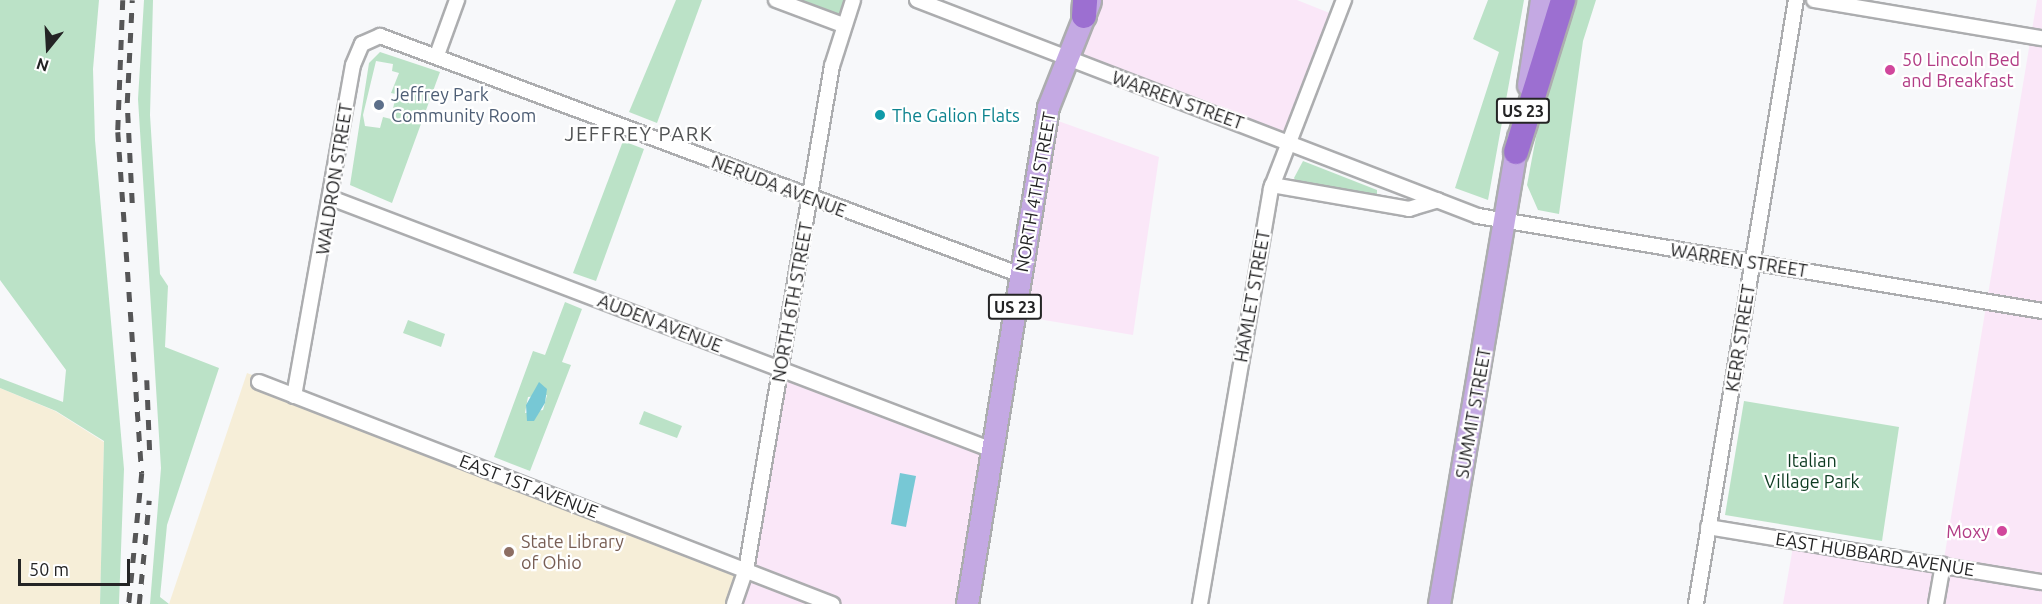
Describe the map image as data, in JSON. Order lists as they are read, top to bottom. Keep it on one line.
{"streets":{"main road":["US 23","NORTH 4TH STREET","SUMMIT STREET"],"street":["WARREN STREET","WALDRON STREET","NERUDA AVENUE","HAMLET STREET","NORTH 6TH STREET","AUDEN AVENUE","KERR STREET","EAST 1ST AVENUE","EAST HUBBARD AVENUE"]},"crossings":[["WARREN STREET","US 23"],["WARREN STREET","NORTH 4TH STREET"],["WARREN STREET","HAMLET STREET"],["WARREN STREET","KERR STREET"],["WARREN STREET","SUMMIT STREET"],["US 23","SUMMIT STREET"],["WALDRON STREET","NERUDA AVENUE"],["WALDRON STREET","AUDEN AVENUE"],["WALDRON STREET","EAST 1ST AVENUE"],["NERUDA AVENUE","NORTH 4TH STREET"],["NERUDA AVENUE","NORTH 6TH STREET"],["NORTH 4TH STREET","AUDEN AVENUE"],["NORTH 6TH STREET","AUDEN AVENUE"],["NORTH 6TH STREET","EAST 1ST AVENUE"],["KERR STREET","EAST HUBBARD AVENUE"]],"districts":["JEFFREY PARK"],"parks":["Italian Village Park"],"places":["50 Lincoln Bed and Breakfast","Jeffrey Park Community Room","The Galion Flats","Moxy","State Library of Ohio"],"scale_bar":"50 m","north":"bottom"}
